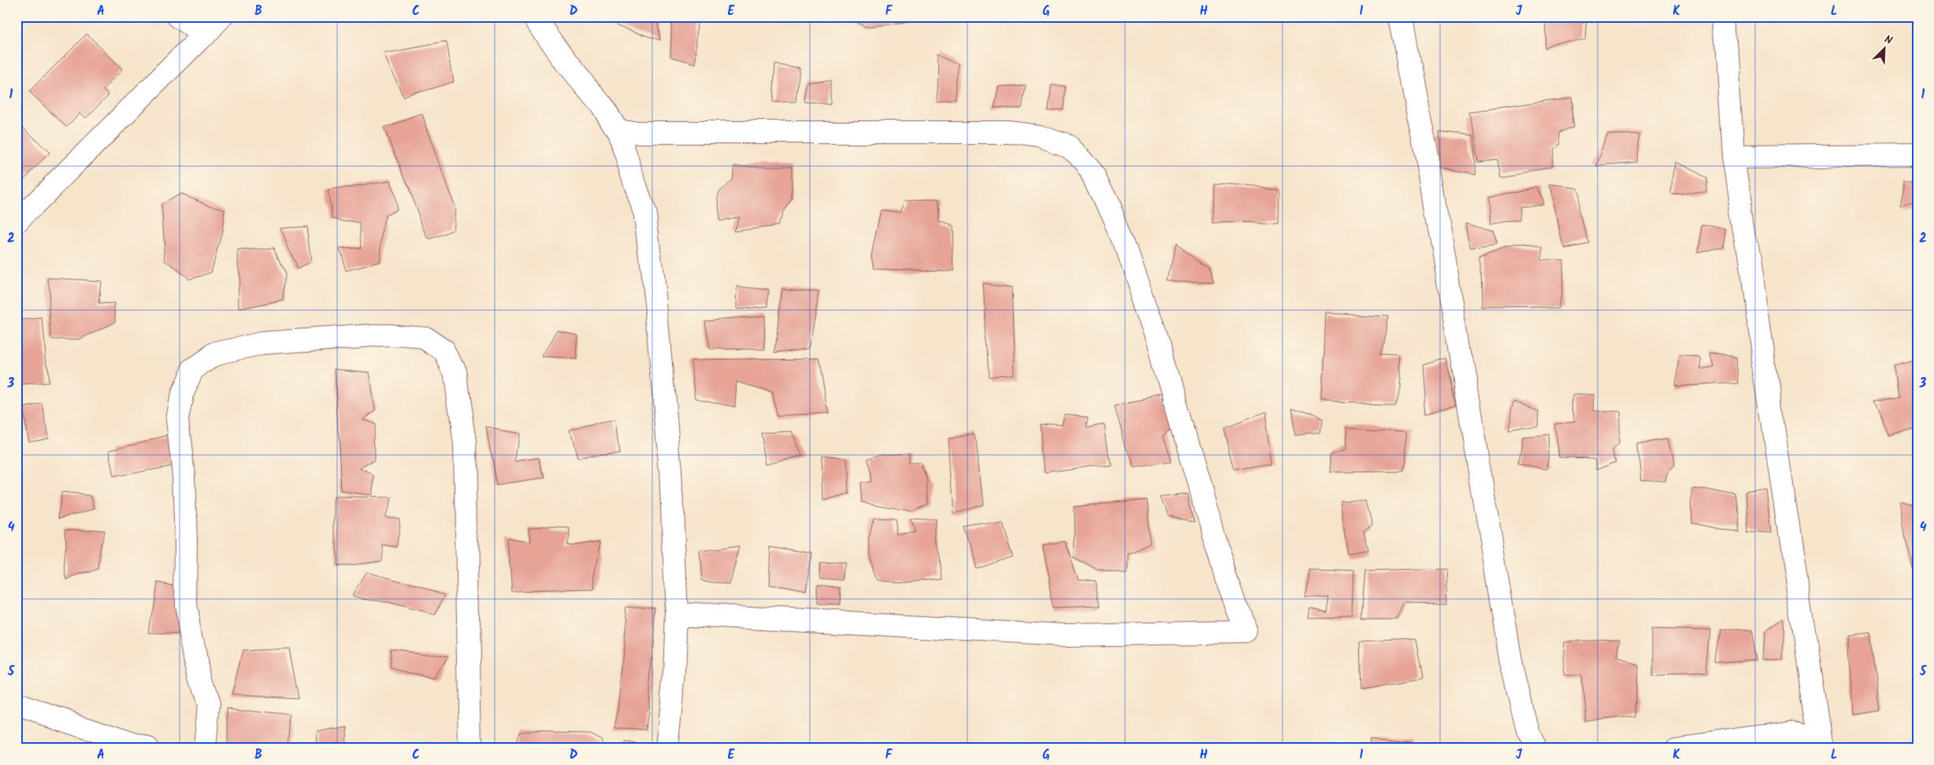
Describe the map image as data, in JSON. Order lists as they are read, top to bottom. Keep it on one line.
{"north":"top right","grid":{"columns":["A","B","C","D","E","F","G","H","I","J","K","L"],"rows":["1","2","3","4","5"]}}
